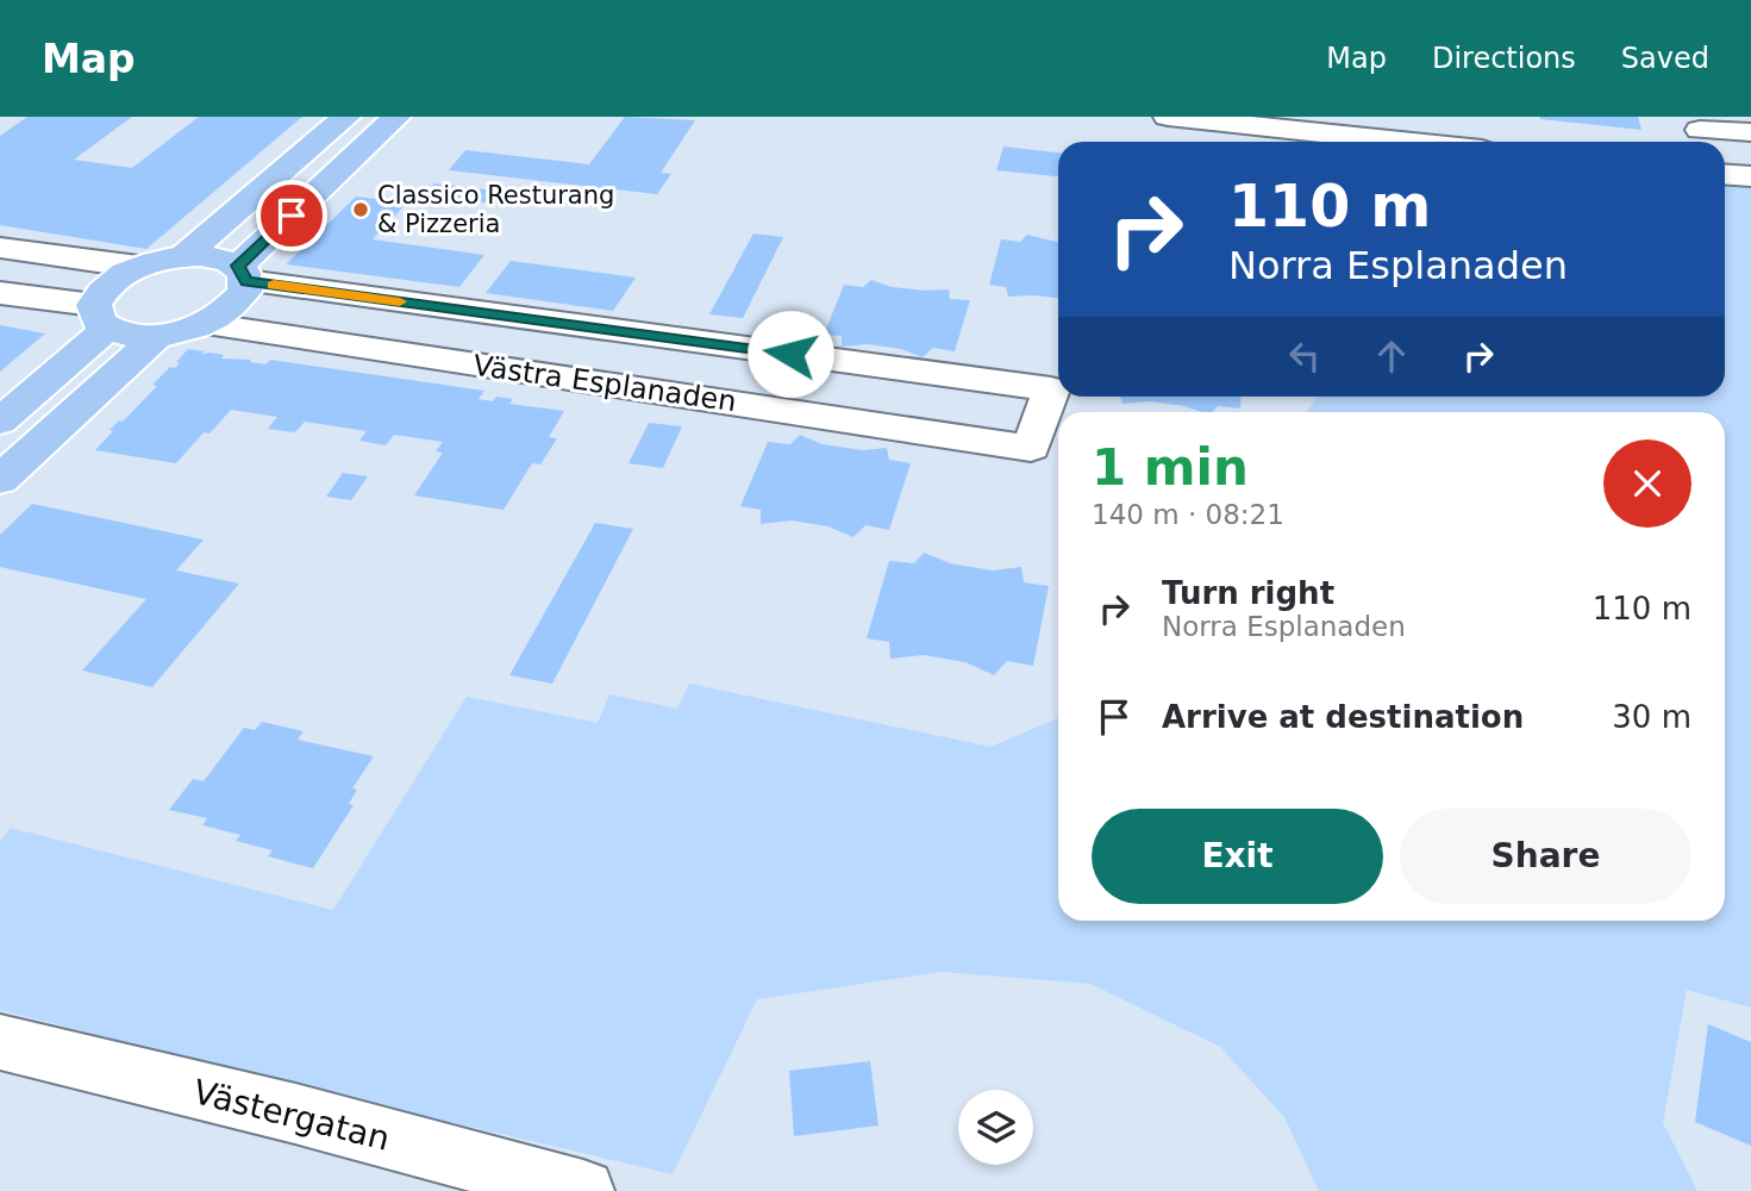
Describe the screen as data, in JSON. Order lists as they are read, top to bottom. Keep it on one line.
{"streets":{"street":["Västra Esplanaden","Västergatan"]},"places":["Classico Resturang & Pizzeria"],"page":{"header":"Map","nav":["Map","Directions","Saved"],"turn":["110 m","Norra Esplanaden"],"heading":["1 min","140 m · 08:21"],"list":[{"name":"Turn right","note":"Norra Esplanaden","value":"110 m"},{"name":"Arrive at destination","value":"30 m"}],"buttons":["Exit","Share"]}}
